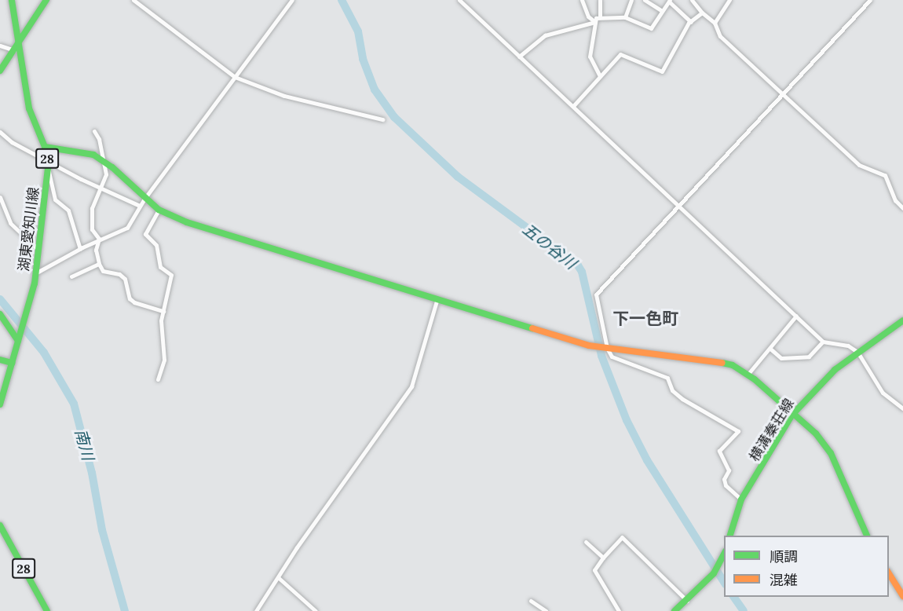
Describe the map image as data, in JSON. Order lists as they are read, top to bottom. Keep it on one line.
{"streets":{"street":["28","湖東愛知川線","横溝秦荘線"]},"districts":["下一色町"],"water":["五の谷川","南川"],"legend":["順調","混雑"]}
